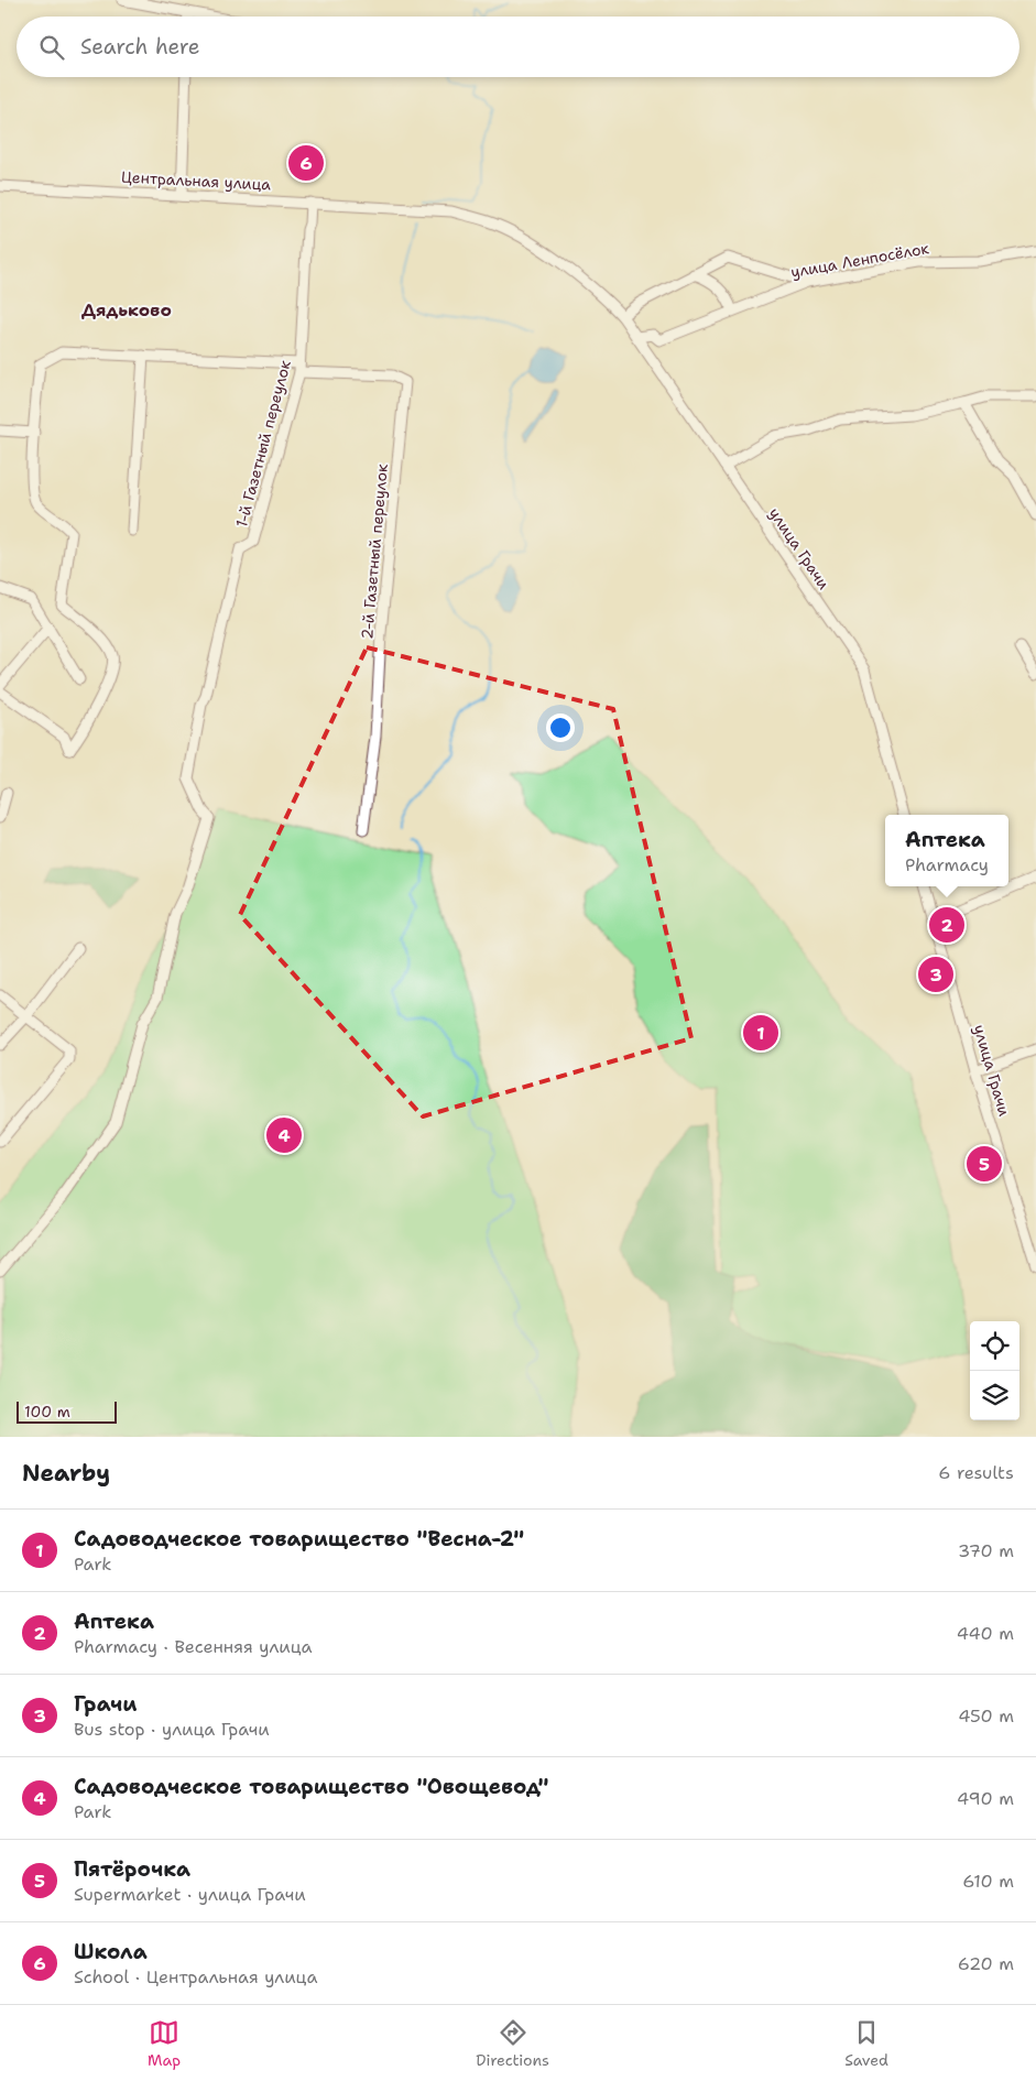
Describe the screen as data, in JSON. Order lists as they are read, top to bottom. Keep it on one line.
{"streets":{"street":["Центральная улица","улица Ленпосёлок","1-й Газетный переулок","улица Грачи","2-й Газетный переулок"]},"crossings":[["Центральная улица","1-й Газетный переулок"],["Центральная улица","улица Грачи"],["улица Ленпосёлок","улица Грачи"],["1-й Газетный переулок","2-й Газетный переулок"]],"districts":["Дядьково"],"scale_bar":"100 m","page":{"search":"Search here","pins":["6","2","3","1","4","5"],"popup":["Аптека","Pharmacy"],"scale":"100 m","heading":["Nearby","6 results"],"list":[{"mark":"1","name":"Садоводческое товарищество \"Весна-2\"","note":"Park","value":"370 m"},{"mark":"2","name":"Аптека","note":"Pharmacy · Весенняя улица","value":"440 m"},{"mark":"3","name":"Грачи","note":"Bus stop · улица Грачи","value":"450 m"},{"mark":"4","name":"Садоводческое товарищество \"Овощевод\"","note":"Park","value":"490 m"},{"mark":"5","name":"Пятёрочка","note":"Supermarket · улица Грачи","value":"610 m"},{"mark":"6","name":"Школа","note":"School · Центральная улица","value":"620 m"}],"nav":["Map","Directions","Saved"]}}
